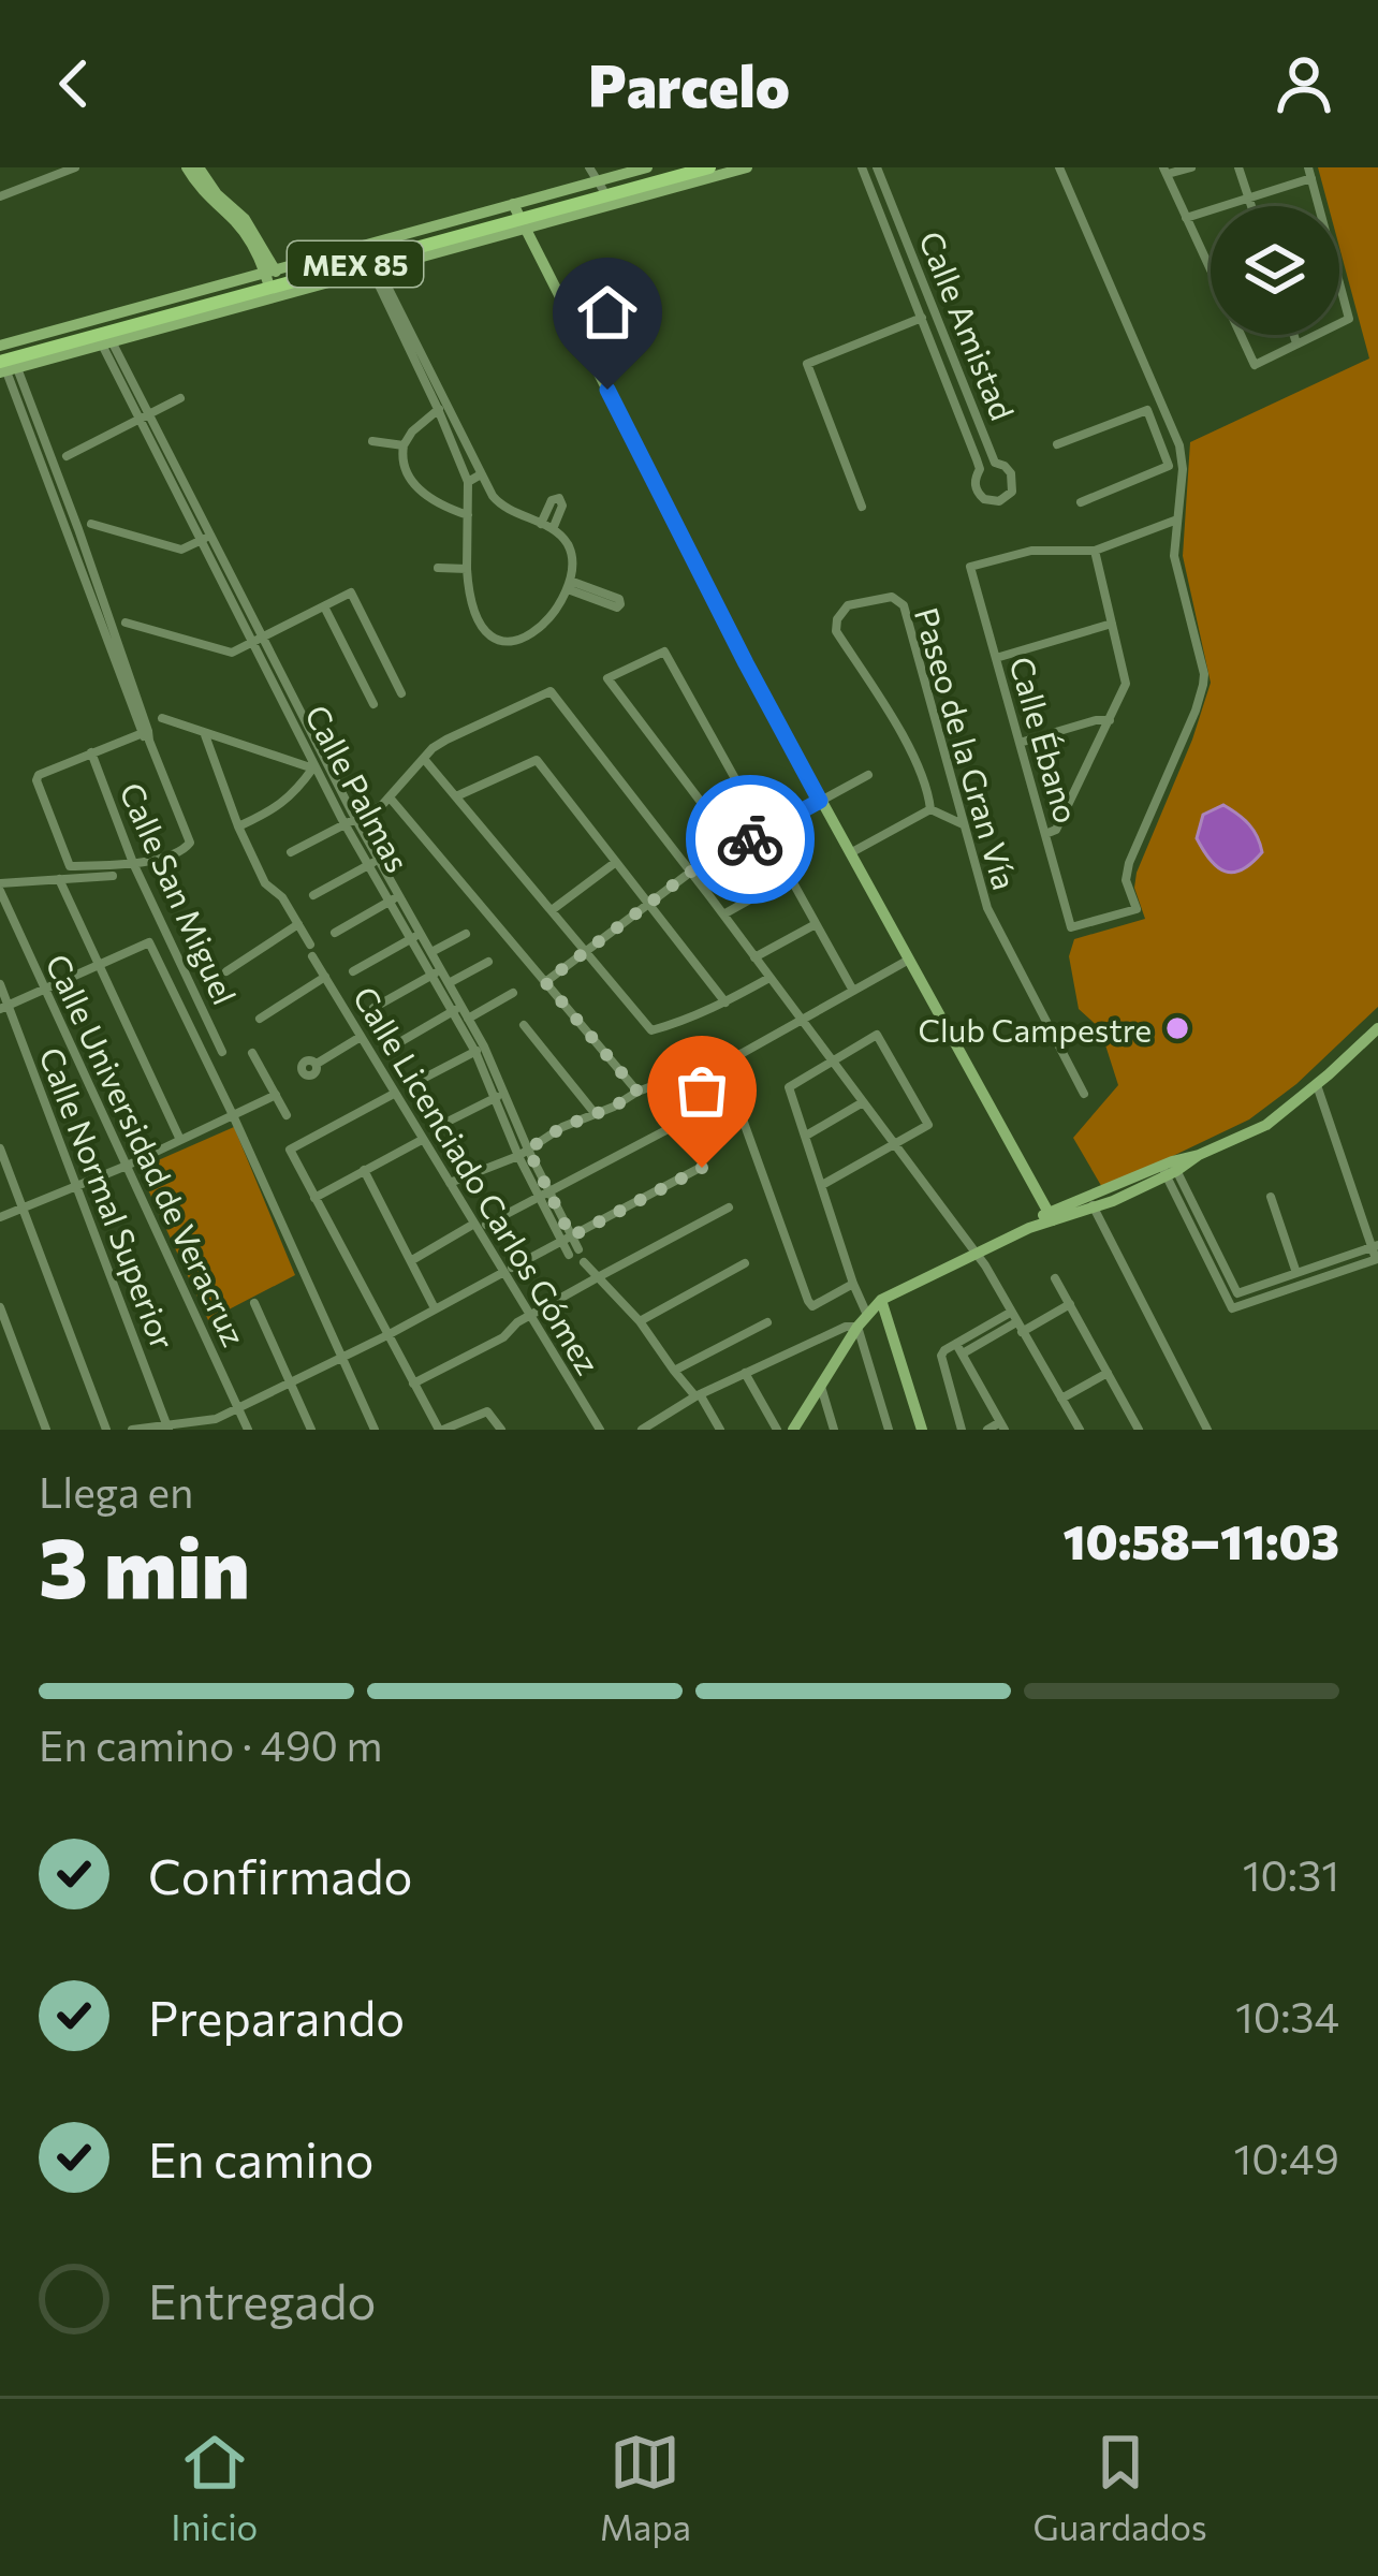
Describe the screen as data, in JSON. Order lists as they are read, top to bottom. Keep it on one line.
{"streets":{"main road":["MEX 85"],"street":["Calle Amistad","Calle Ébano","Paseo de la Gran Vía","Calle Palmas","Calle San Miguel","Calle Universidad de Veracruz","Calle Licenciado Carlos Gómez","Calle Normal Superior"]},"places":["Club Campestre"],"page":{"header":"Parcelo","heading":["3 min","Llega en","10:58–11:03"],"bar":"En camino · 490 m","list":[["Confirmado","10:31"],["Preparando","10:34"],["En camino","10:49"],"Entregado"],"tabs":["Inicio","Mapa","Guardados"]}}
